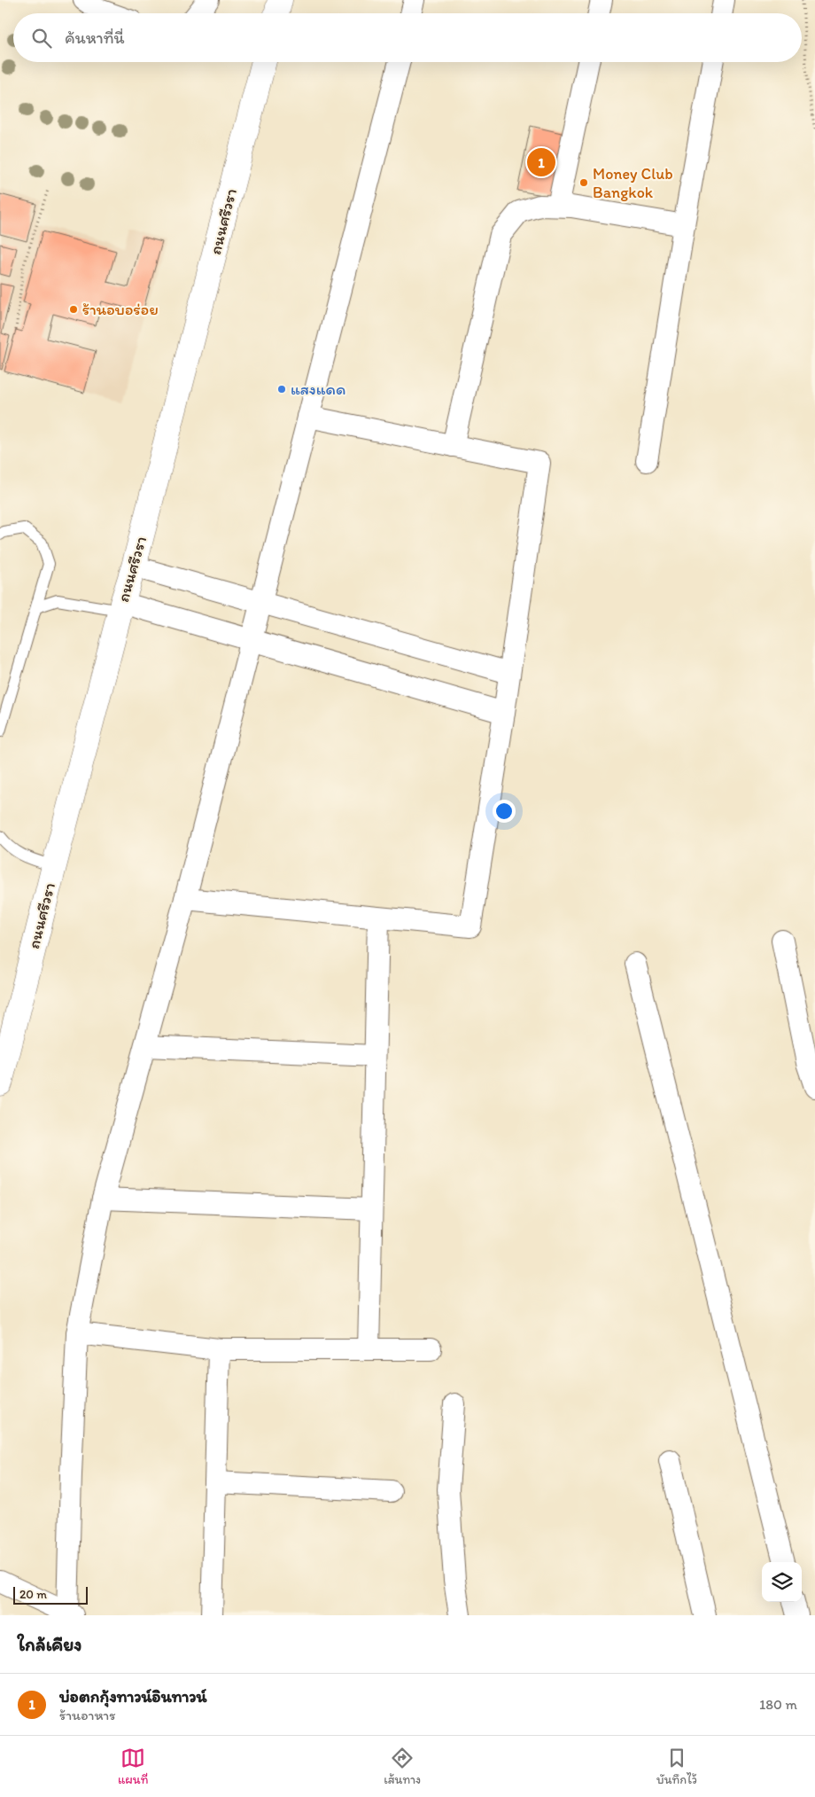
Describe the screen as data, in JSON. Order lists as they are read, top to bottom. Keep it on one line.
{"streets":{"street":["ถนนศรีวรา"]},"places":["Money Club Bangkok","ร้านอบอร่อย","แสงแดด"],"scale_bar":"20 m","page":{"search":"ค้นหาที่นี่","pins":"1","scale":"20 m","heading":"ใกล้เคียง","list":[{"mark":"1","name":"บ่อตกกุ้งทาวน์อินทาวน์","note":"ร้านอาหาร","value":"180 m"}],"nav":["แผนที่","เส้นทาง","บันทึกไว้"]}}
